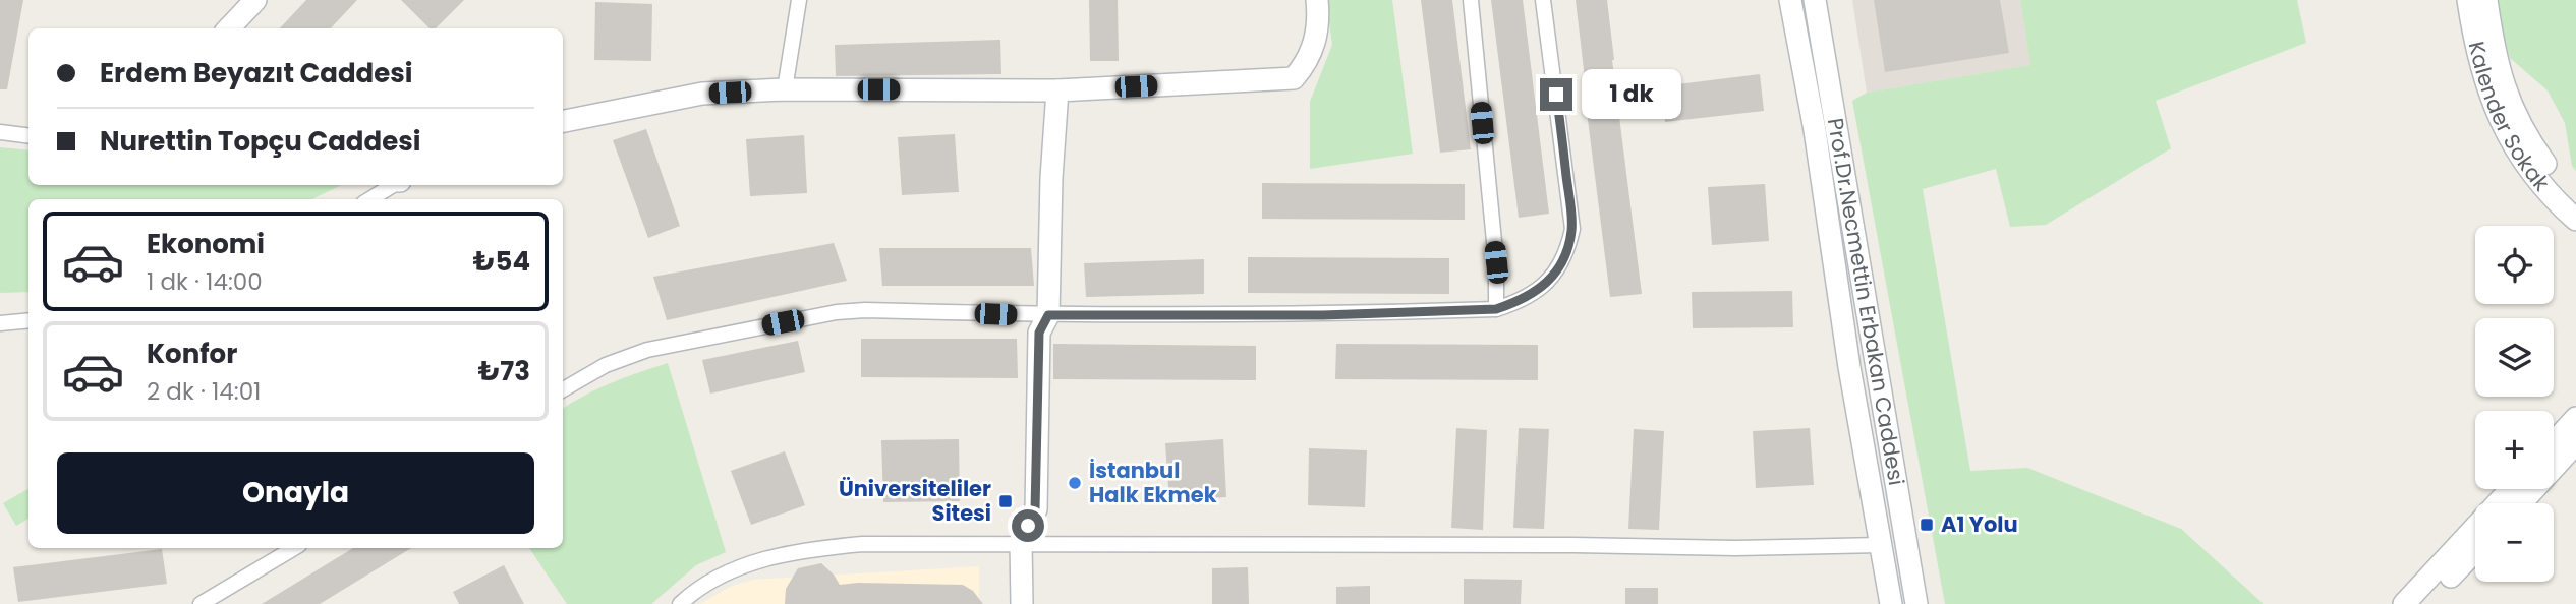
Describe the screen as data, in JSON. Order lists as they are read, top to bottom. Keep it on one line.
{"streets":{"street":["Kalender Sokak","Prof.Dr.Necmettin Erbakan Caddesi"]},"places":{"other":["İstanbul Halk Ekmek"],"transit":["Üniversiteliler Sitesi","A1 Yolu"]},"page":{"banner":["Erdem Beyazıt Caddesi","Nurettin Topçu Caddesi"],"bubble":"1 dk","list":[{"name":"Ekonomi","note":"1 dk · 14:00","value":"₺54"},{"name":"Konfor","note":"2 dk · 14:01","value":"₺73"}],"map_buttons":["+","−"],"buttons":"Onayla"}}
